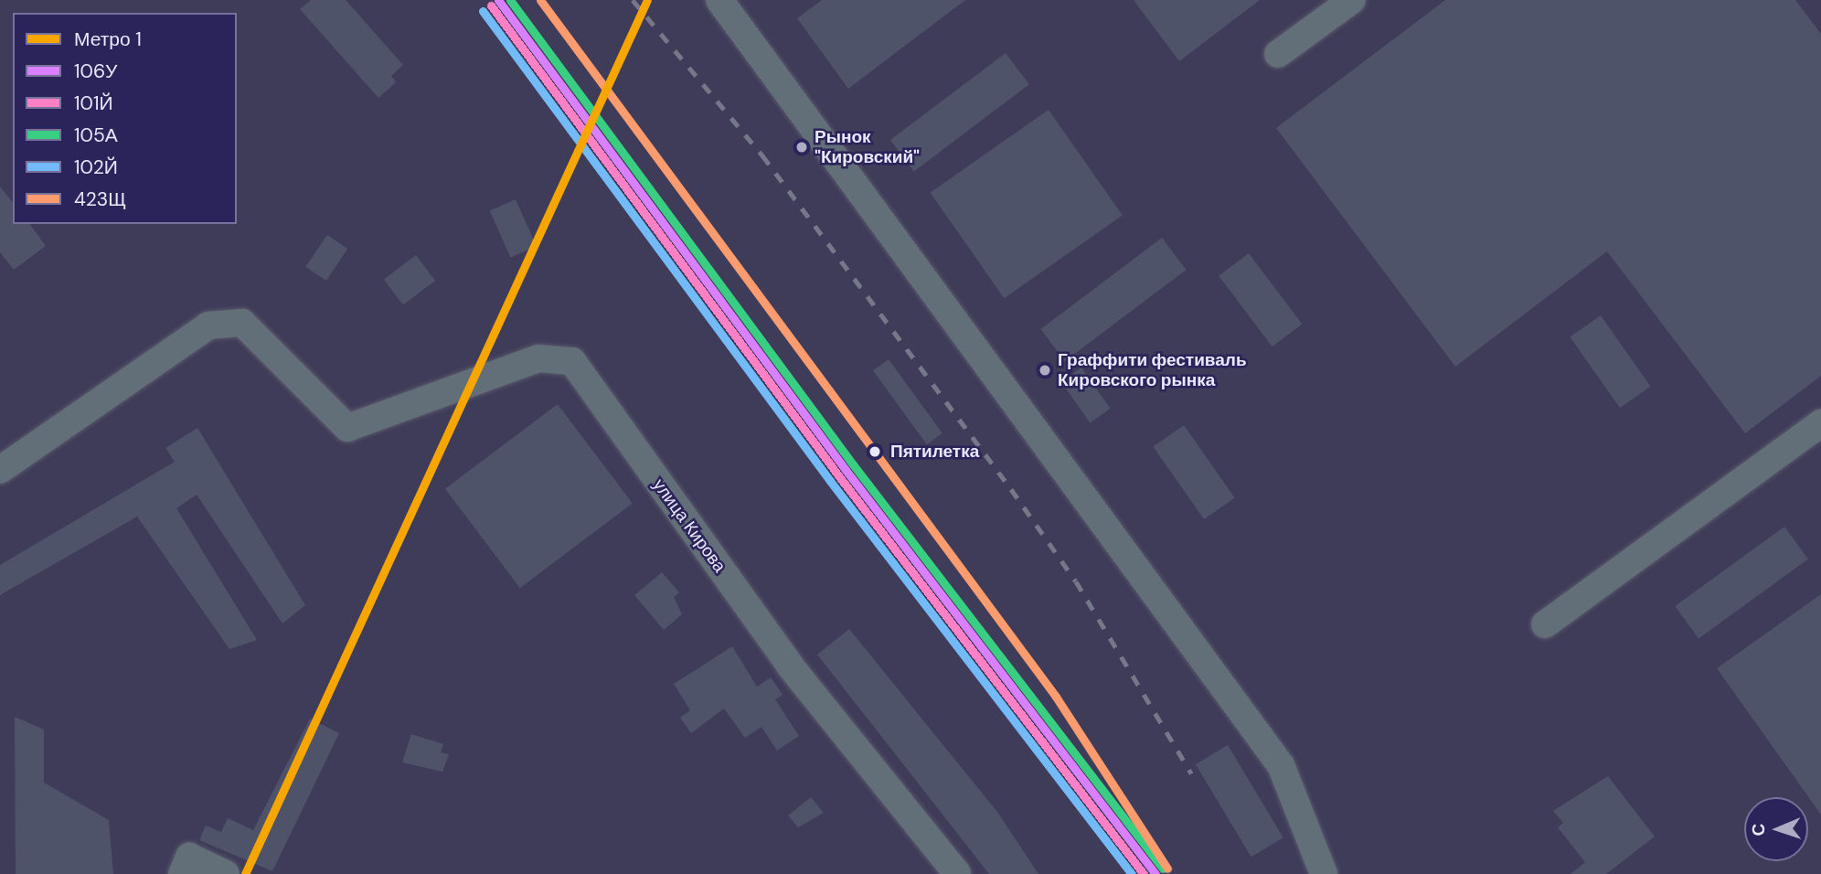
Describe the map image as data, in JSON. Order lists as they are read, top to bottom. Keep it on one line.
{"streets":{"street":["улица Кирова"]},"places":["Рынок \"Кировский\"","Граффити фестиваль Кировского рынка","Пятилетка"],"lines":["metro line 1","transit line 106У","transit line 105А","transit line 423Щ","transit line 101Й","transit line 102Й"],"legend":["Метро 1","106У","101Й","105А","102Й","423Щ"],"north":"left"}
